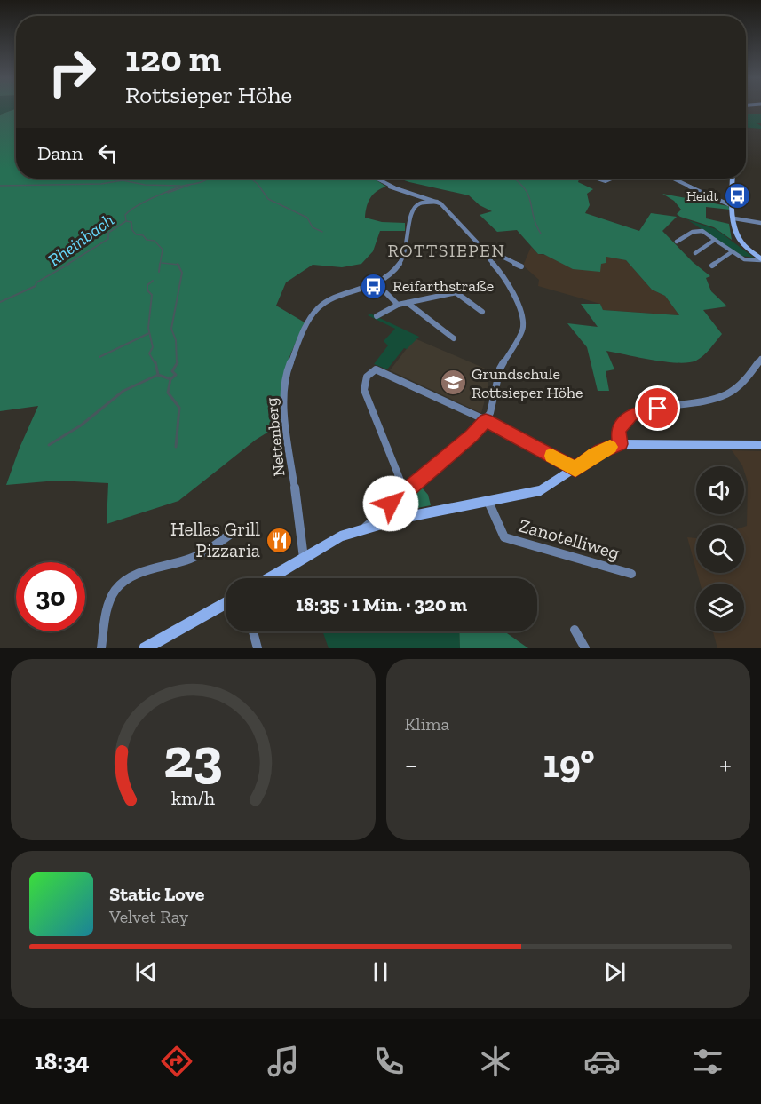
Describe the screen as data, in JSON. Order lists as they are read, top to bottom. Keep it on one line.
{"streets":{"street":["Nettenberg","Zanotelliweg"]},"districts":["ROTTSIEPEN"],"water":["Rheinbach"],"places":{"bus stop":["Heidt","Reifarthstraße"],"school or university":["Grundschule Rottsieper Höhe"],"restaurant":["Hellas Grill Pizzaria"]},"page":{"turn":["120 m","Rottsieper Höhe"],"then":"Dann","limit":"30","trip":"18:35 · 1 Min. · 320 m","tile":"Klima","heat":["−","19°","+"],"song":["Static Love","Velvet Ray"],"tabs":"18:34","gauge":["23","km/h"]}}
